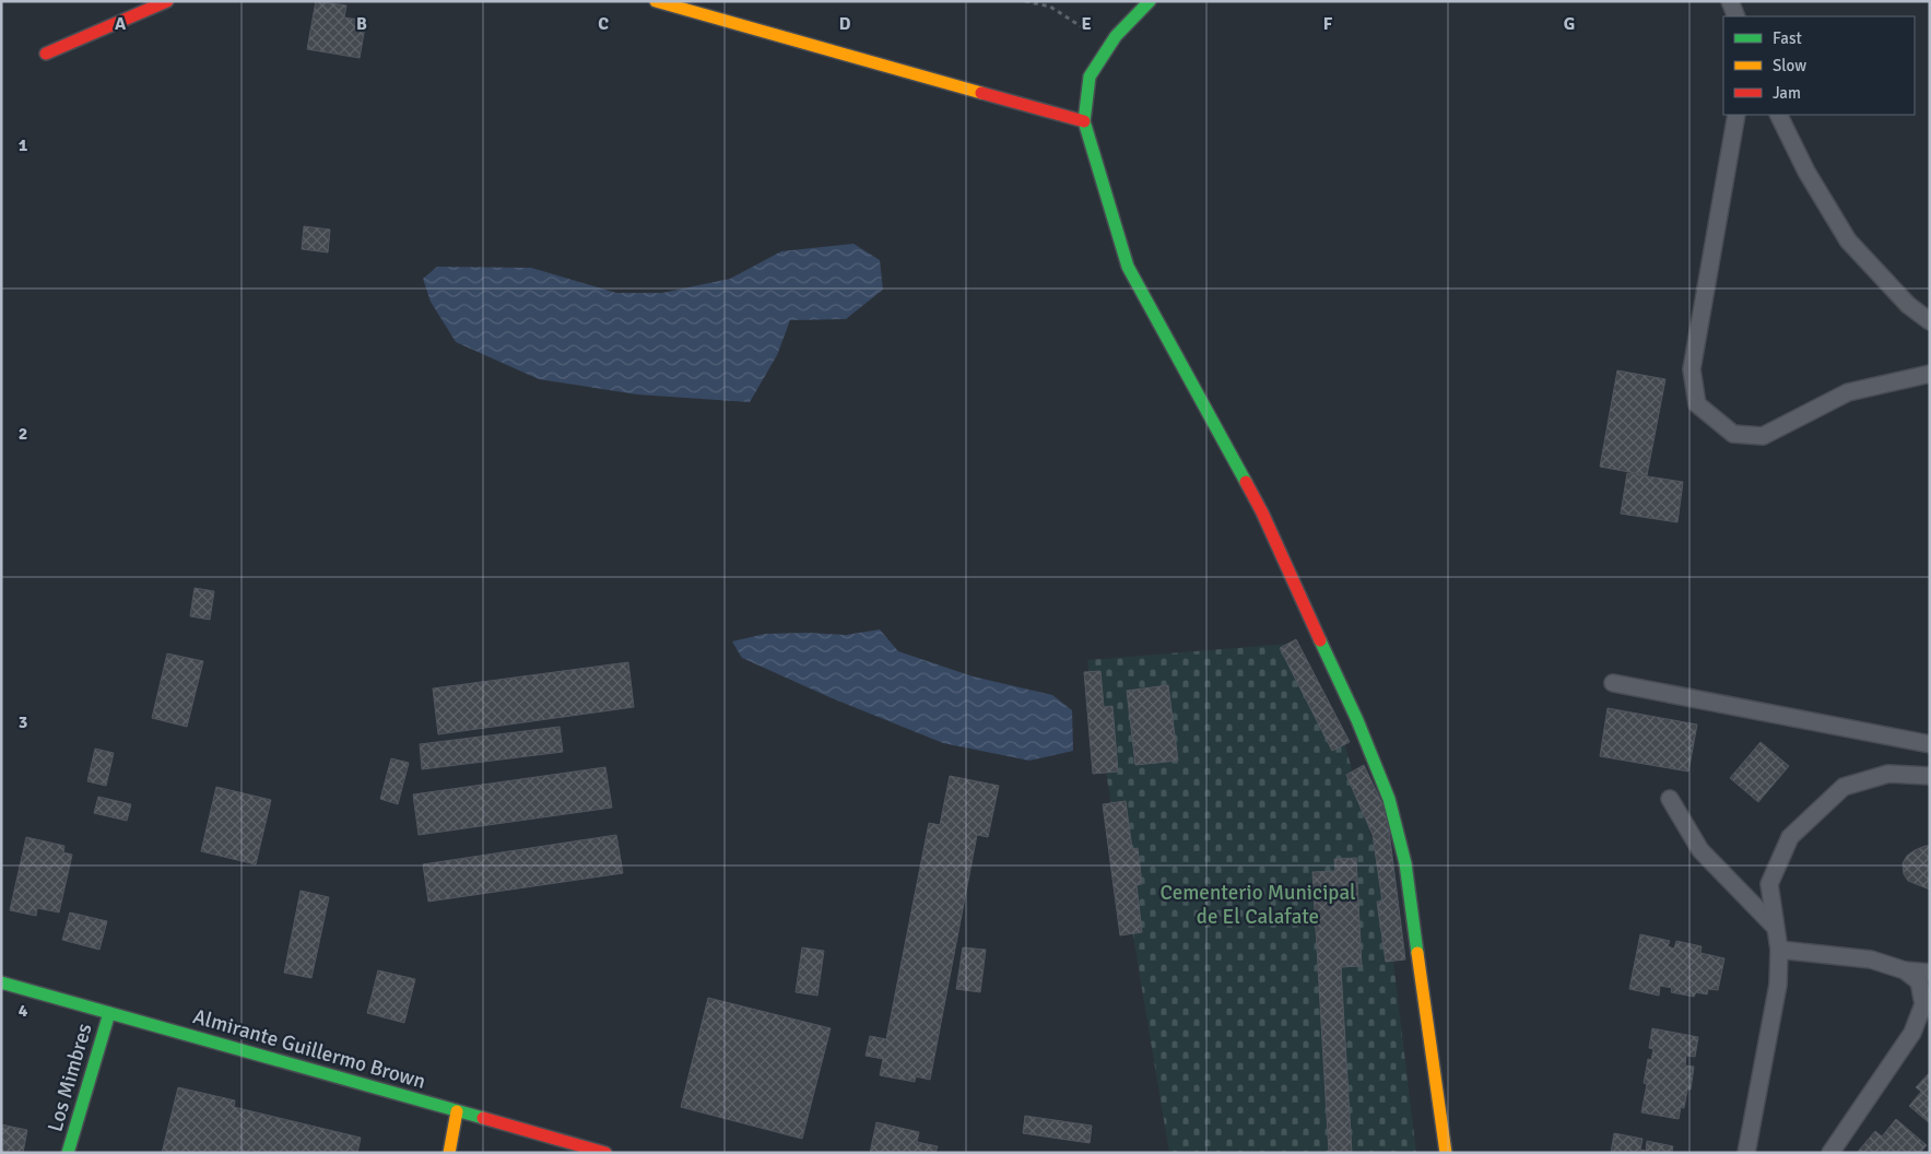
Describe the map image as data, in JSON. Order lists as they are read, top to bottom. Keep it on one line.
{"streets":{"street":["Almirante Guillermo Brown","Los Mimbres"]},"crossings":[["Almirante Guillermo Brown","Los Mimbres"]],"parks":["Cementerio Municipal de El Calafate"],"legend":["Fast","Slow","Jam"],"grid":{"columns":["A","B","C","D","E","F","G"],"rows":["1","2","3","4"]}}
